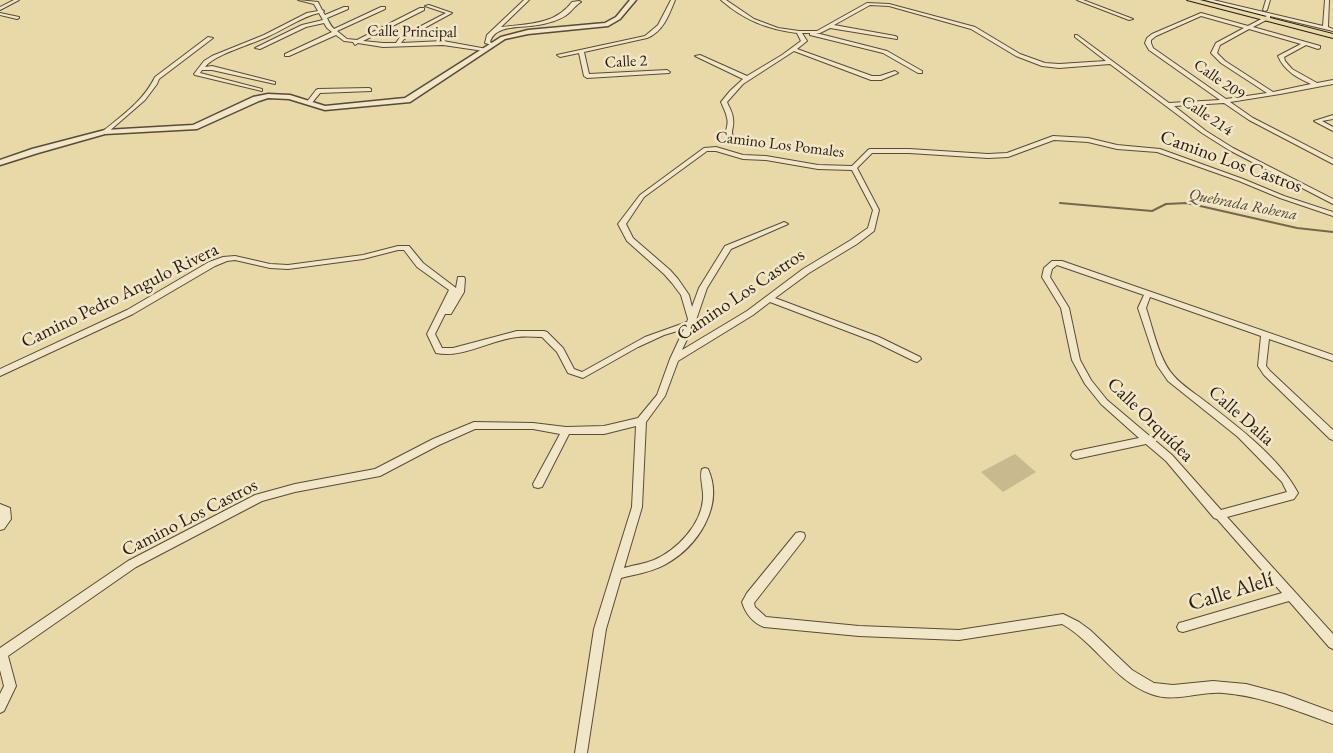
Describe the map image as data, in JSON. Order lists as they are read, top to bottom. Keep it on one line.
{"streets":{"street":["Calle Principal","Calle 2","Calle 209","Calle 214","Camino Los Pomales","Camino Los Castros","Camino Pedro Angulo Rivera","Calle Dalia","Calle Orquídea","Calle Alelí"]},"crossings":[["Camino Los Pomales","Camino Los Castros"],["Calle Dalia","Calle Orquídea"],["Calle Orquídea","Calle Alelí"]],"water":["Quebrada Rohena"]}
